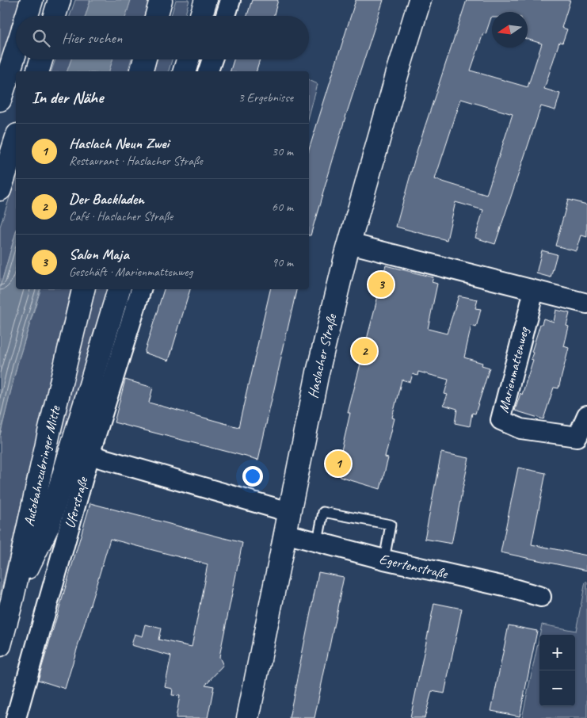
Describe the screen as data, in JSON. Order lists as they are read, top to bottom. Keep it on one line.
{"streets":{"main road":["Haslacher Straße","Autobahnzubringer Mitte"],"street":["Marienmattenweg","Uferstraße","Egertenstraße"]},"crossings":[["Haslacher Straße","Egertenstraße"]],"north":"left","page":{"search":"Hier suchen","heading":["In der Nähe","3 Ergebnisse"],"list":[{"mark":"1","name":"Haslach Neun Zwei","note":"Restaurant · Haslacher Straße","value":"30 m"},{"mark":"2","name":"Der Backladen","note":"Café · Haslacher Straße","value":"60 m"},{"mark":"3","name":"Salon Maja","note":"Geschäft · Marienmattenweg","value":"90 m"}],"pins":["3","2","1"],"map_buttons":["+","−"]}}
